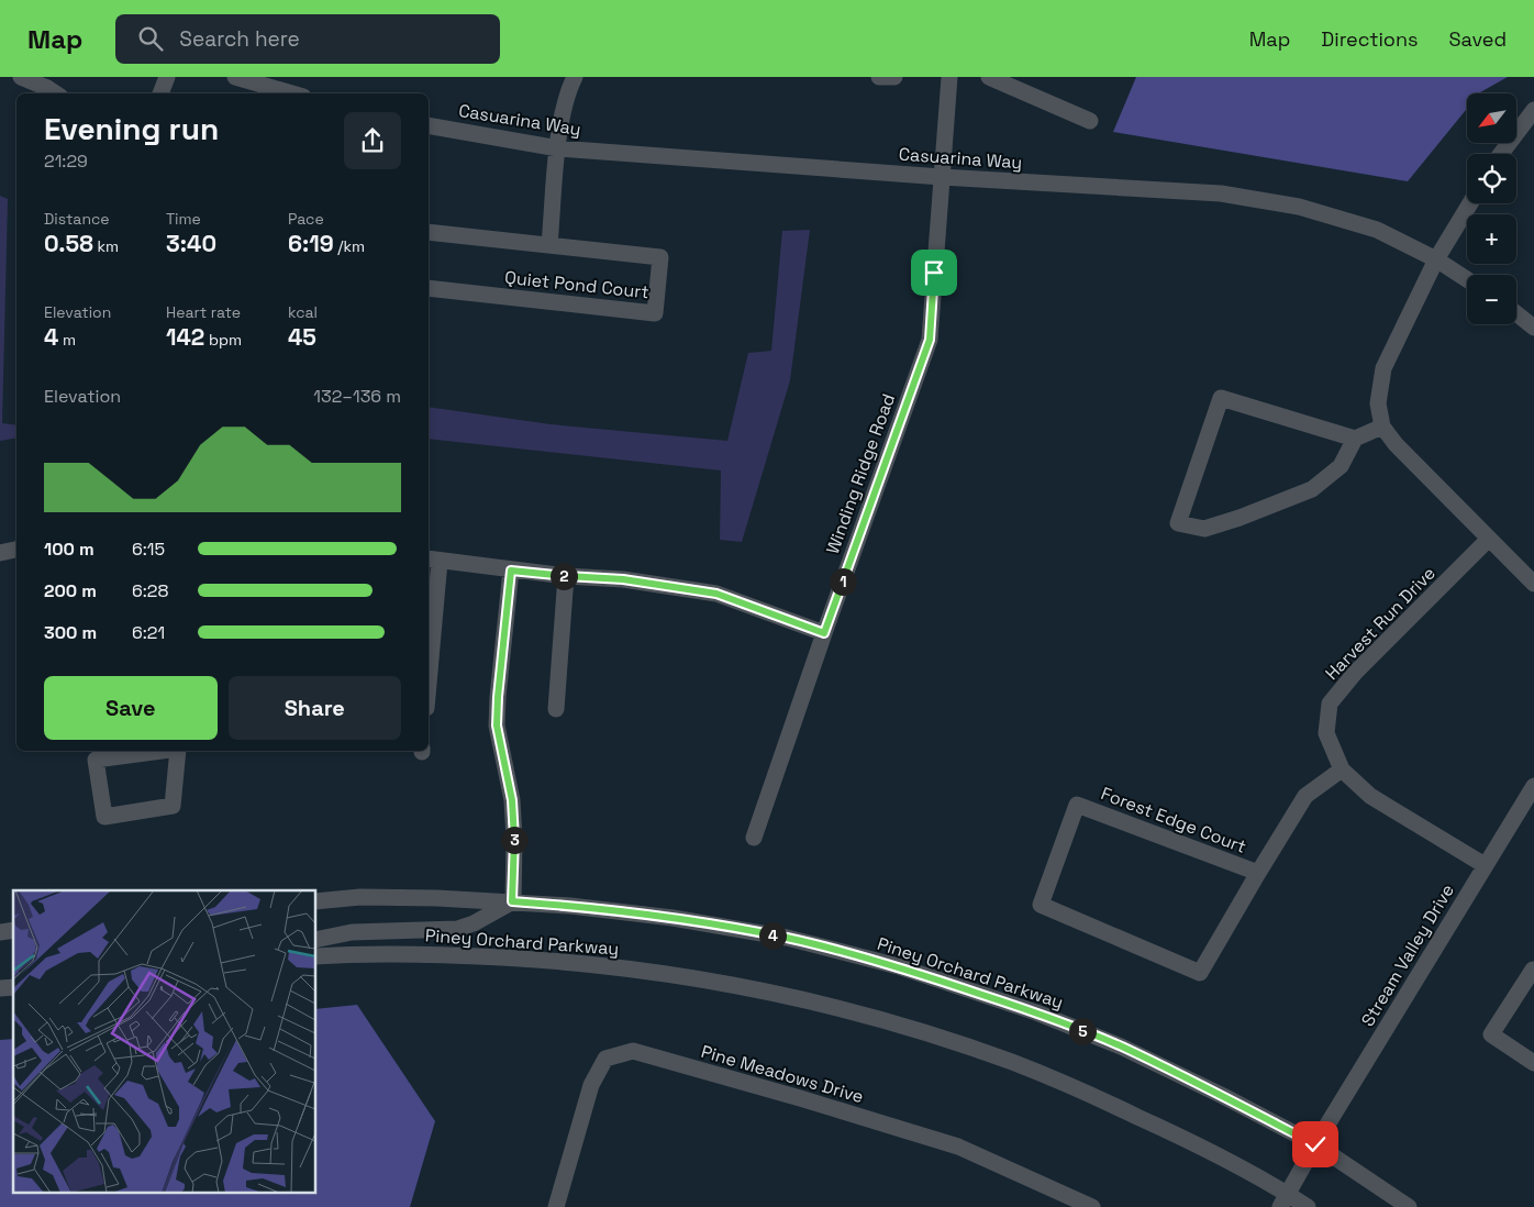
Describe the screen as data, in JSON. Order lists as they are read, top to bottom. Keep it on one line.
{"streets":{"street":["Casuarina Way","Quiet Pond Court","Winding Ridge Road","Harvest Run Drive","Forest Edge Court","Piney Orchard Parkway","Stream Valley Drive","Pine Meadows Drive"]},"crossings":[["Casuarina Way","Quiet Pond Court"],["Casuarina Way","Winding Ridge Road"],["Harvest Run Drive","Forest Edge Court"],["Harvest Run Drive","Stream Valley Drive"],["Piney Orchard Parkway","Stream Valley Drive"]],"north":"bottom left","page":{"header":"Map","search":"Search here","nav":["Map","Directions","Saved"],"map_buttons":["+","−"],"heading":["Evening run","21:29"],"stats":[["Distance","0.58 km"],["Time","3:40"],["Pace","6:19 /km"],["Elevation","4 m"],["Heart rate","142 bpm"],["kcal","45"]],"chart":["Elevation","132–136 m"],"list":[{"name":"100 m","note":"6:15"},{"name":"200 m","note":"6:28"},{"name":"300 m","note":"6:21"}],"pins":["2","1","3","4","5"],"buttons":["Save","Share"]}}
